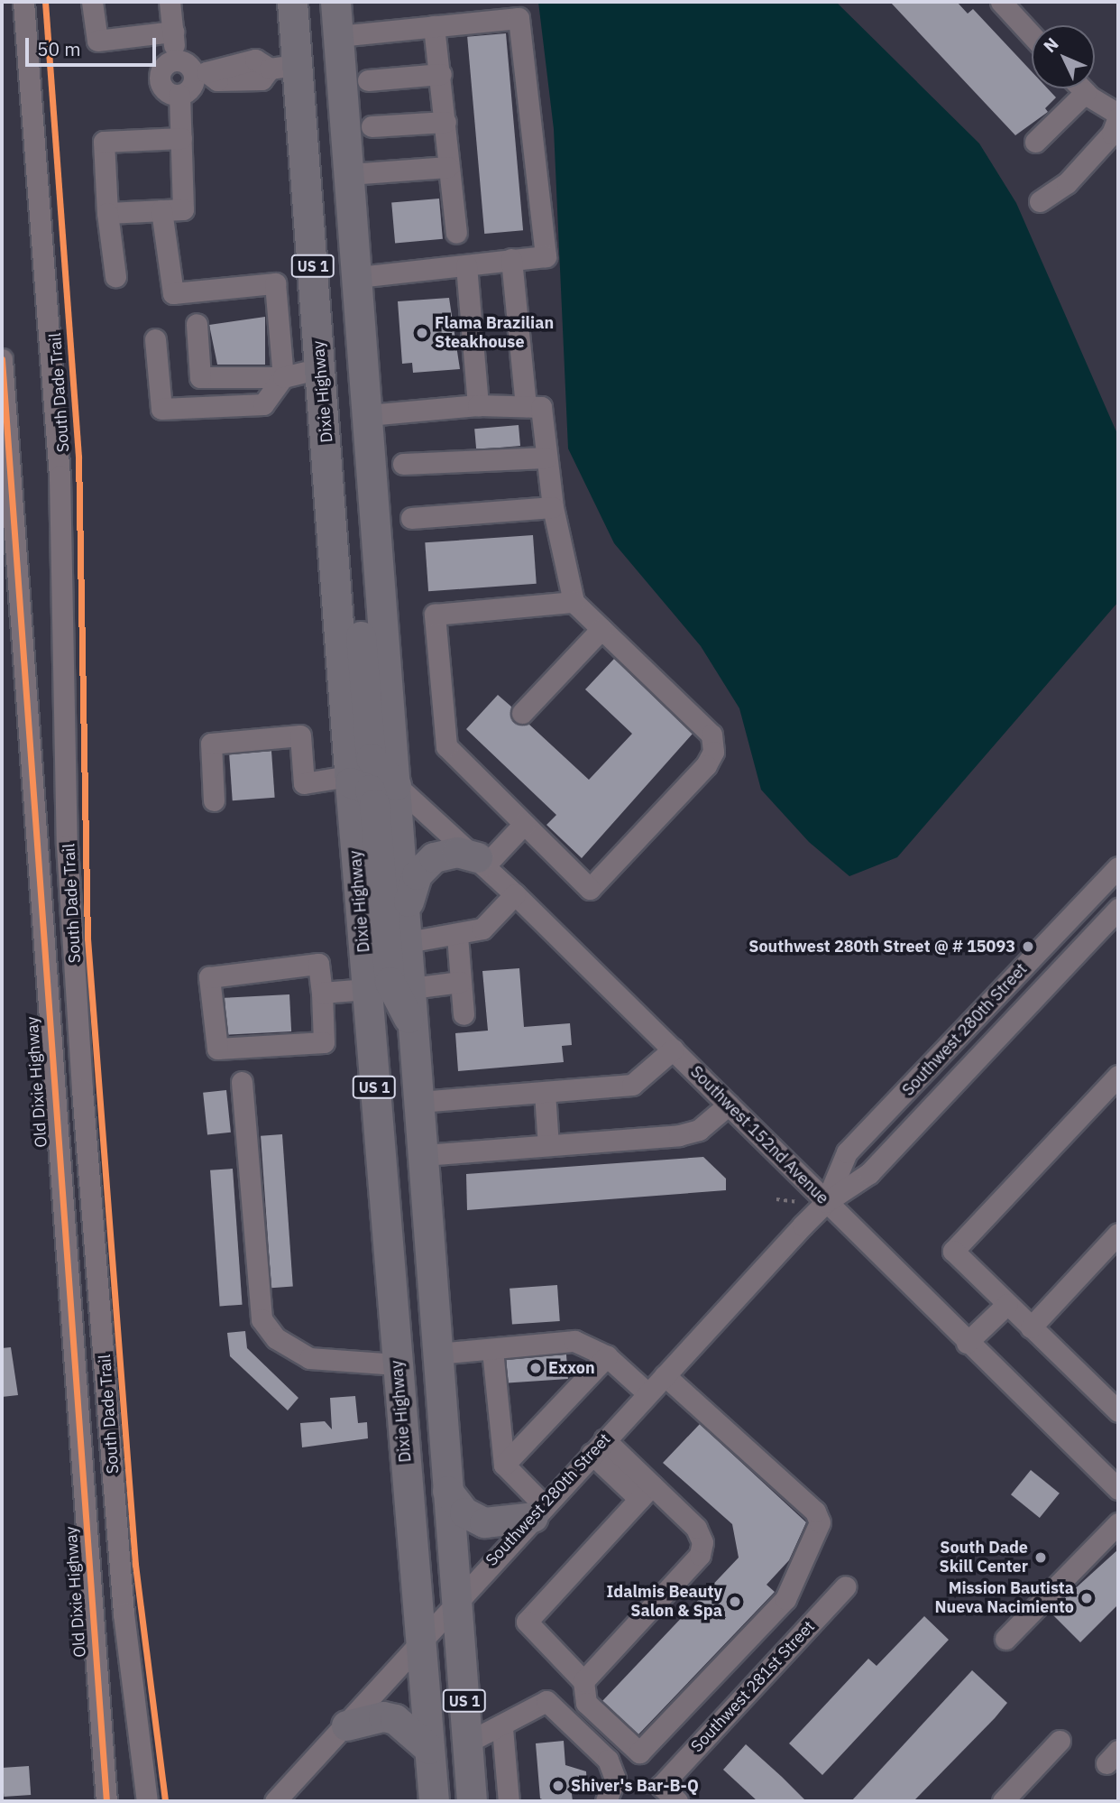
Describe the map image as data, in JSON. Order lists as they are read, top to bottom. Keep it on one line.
{"streets":{"highway":["US 1","Dixie Highway"],"street":["Southwest 280th Street","Old Dixie Highway","Southwest 152nd Avenue","Southwest 281st Street"],"cycle path":["South Dade Trail"]},"crossings":[["US 1","Southwest 280th Street"],["US 1","Southwest 152nd Avenue"],["Dixie Highway","Southwest 280th Street"],["Southwest 280th Street","Southwest 152nd Avenue"]],"places":["Flama Brazilian Steakhouse","Southwest 280th Street @ # 15093","Exxon","South Dade Skill Center","Mission Bautista Nueva Nacimiento","Idalmis Beauty Salon & Spa","Shiver's Bar-B-Q"],"scale_bar":"50 m","north":"top left"}
